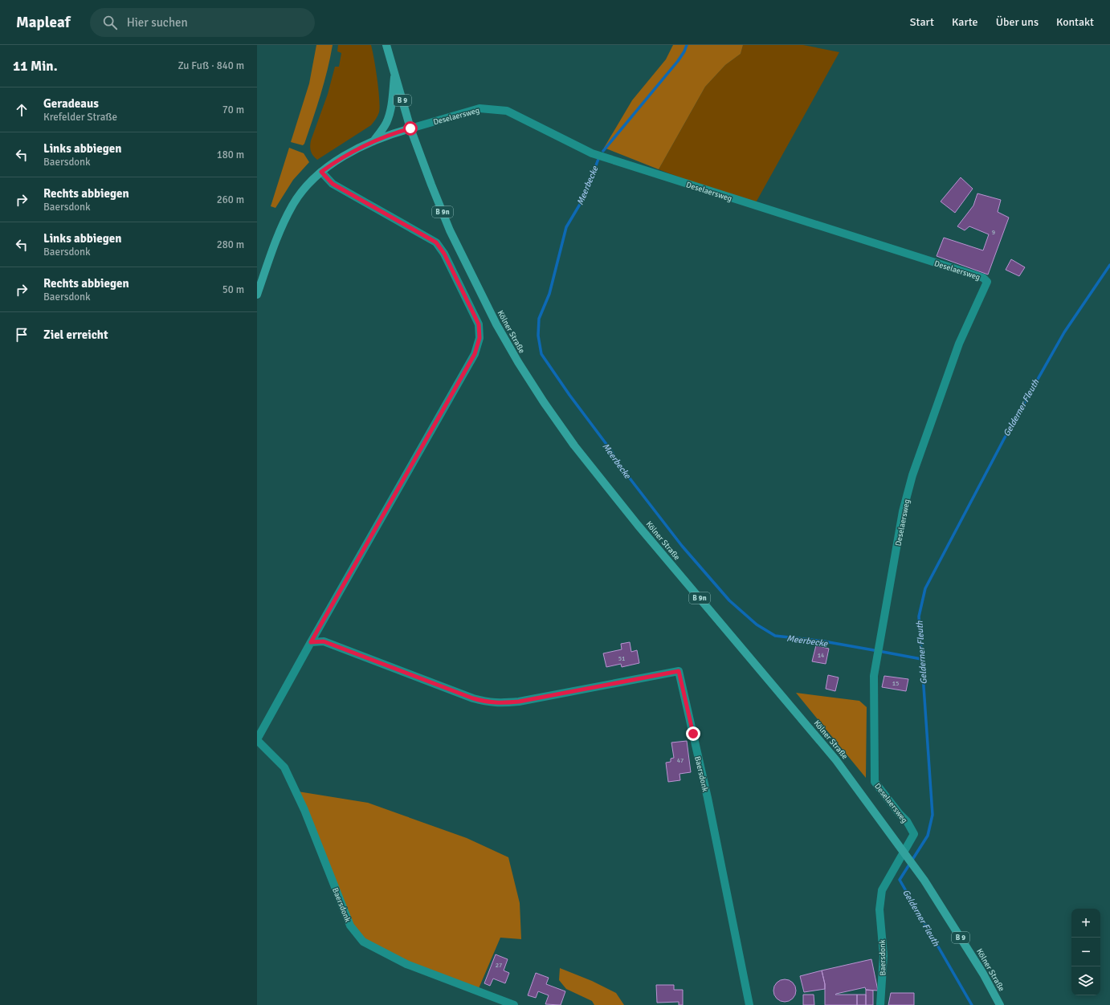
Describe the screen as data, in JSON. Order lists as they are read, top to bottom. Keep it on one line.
{"streets":{"main road":["B 9","B 9n","Kölner Straße"],"street":["Deselaersweg","Baersdonk"]},"crossings":[["Deselaersweg","Kölner Straße"],["Deselaersweg","Baersdonk"]],"water":["Meerbecke","Gelderner Fleuth"],"house_numbers":["9","14","51","15","47","27"],"page":{"header":"Mapleaf","search":"Hier suchen","nav":["Start","Karte","Über uns","Kontakt"],"heading":["11 Min.","Zu Fuß · 840 m"],"list":[["Geradeaus","Krefelder Straße","70 m"],["Links abbiegen","Baersdonk","180 m"],["Rechts abbiegen","Baersdonk","260 m"],["Links abbiegen","Baersdonk","280 m"],["Rechts abbiegen","Baersdonk","50 m"],"Ziel erreicht"],"map_buttons":["+","−"]}}
